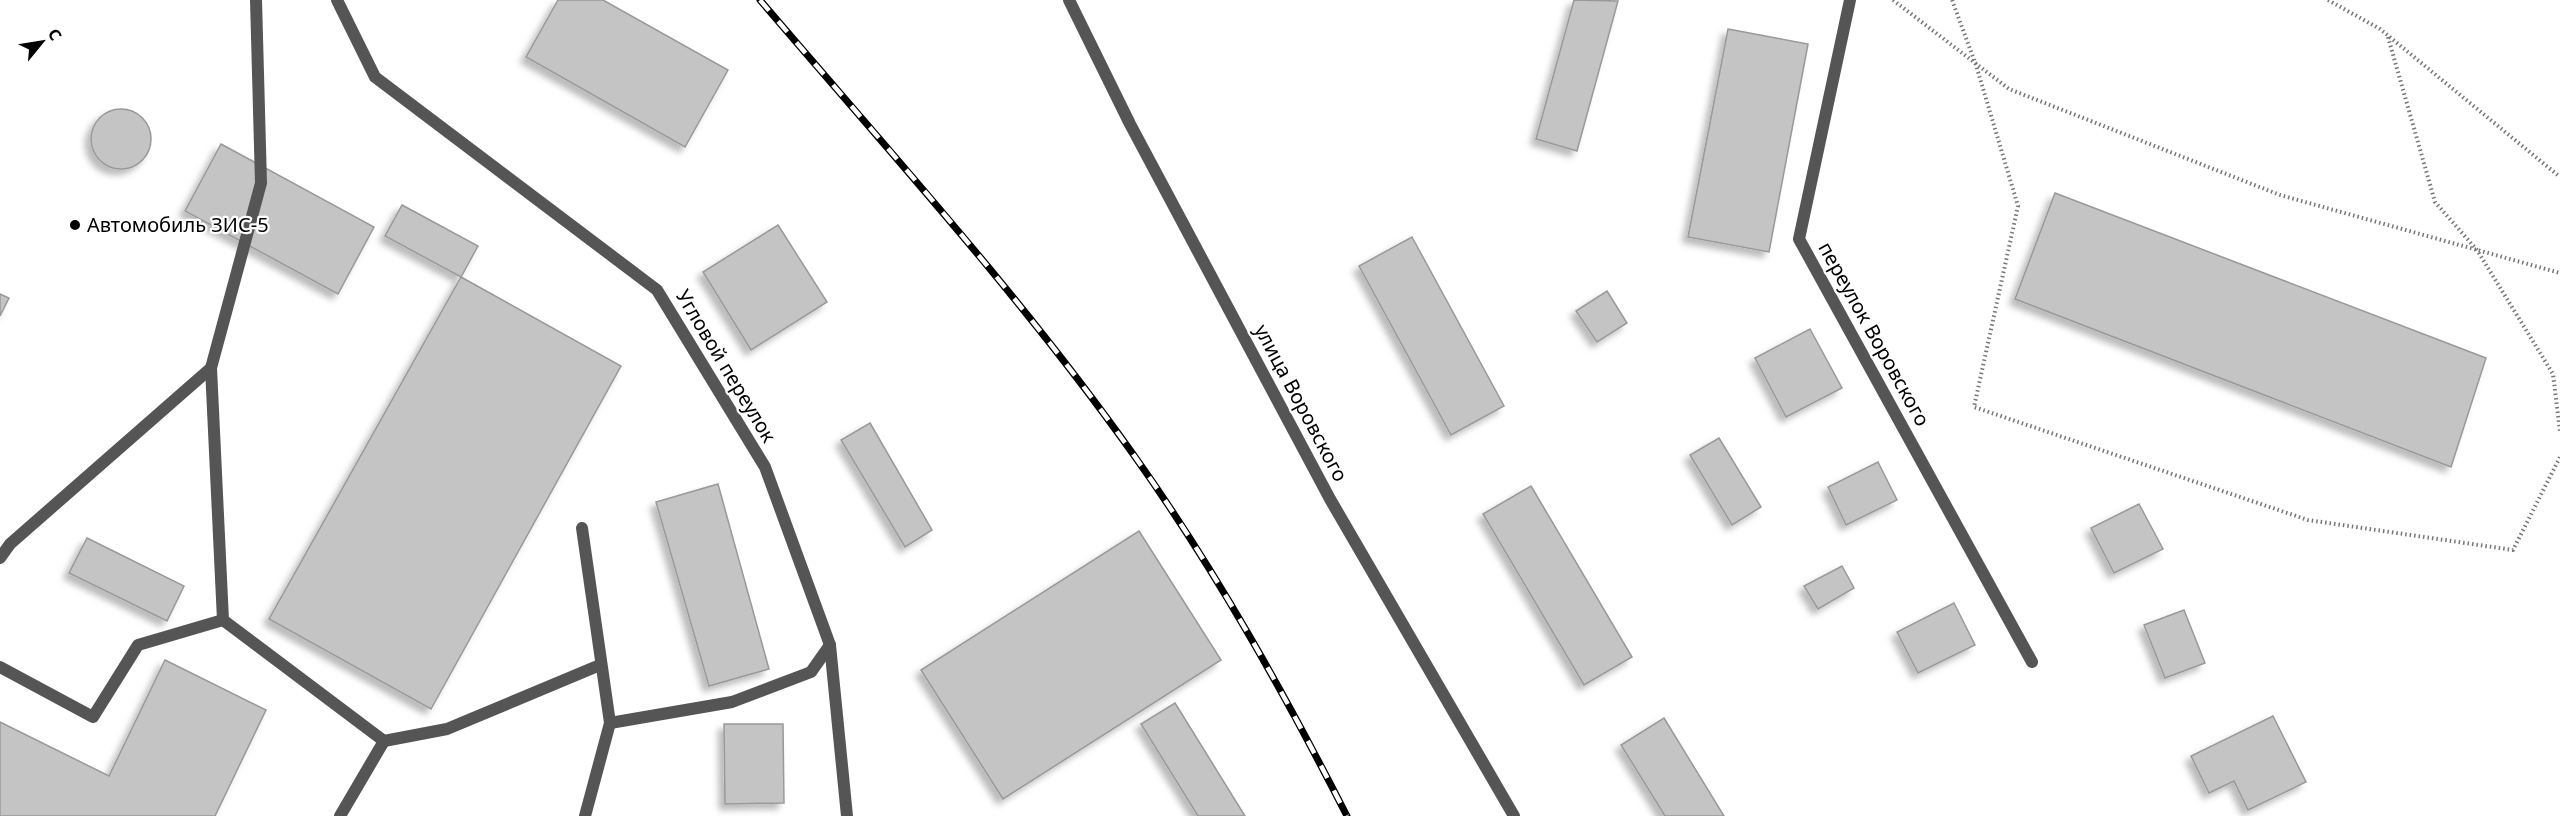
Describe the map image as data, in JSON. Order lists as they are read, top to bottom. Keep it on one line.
{"streets":{"street":["переулок Воровского","Угловой переулок","улица Воровского"]},"places":["Автомобиль ЗИС-5"],"north":"top right"}
